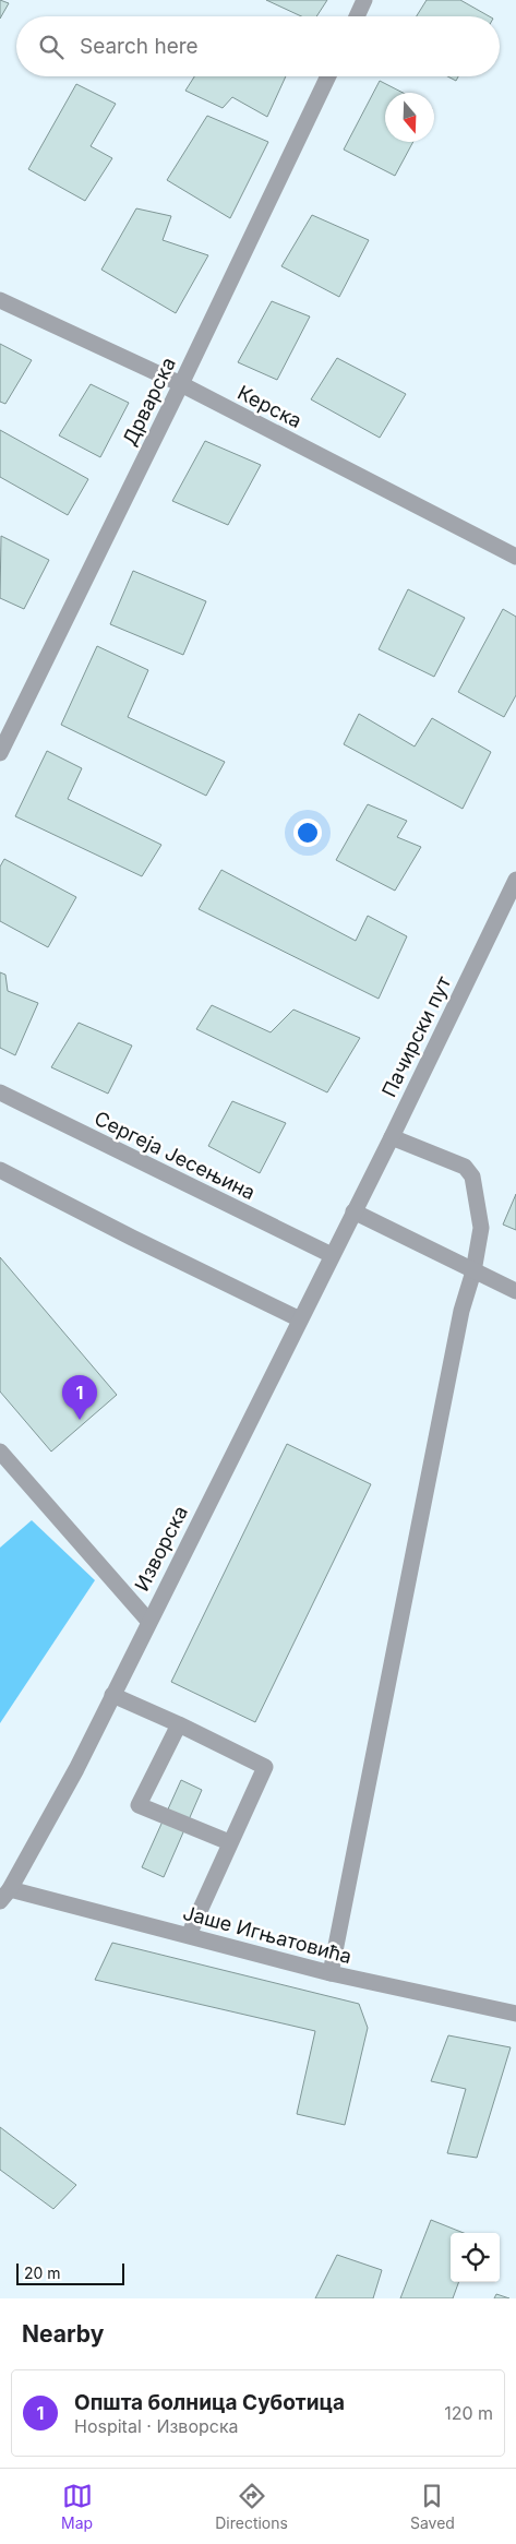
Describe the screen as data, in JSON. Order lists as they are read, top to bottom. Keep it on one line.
{"streets":{"street":["Дрварска","Керска","Пачирски пут","Сергеја Јесењина","Изворска","Јаше Игњатовића"]},"crossings":[["Дрварска","Керска"],["Пачирски пут","Изворска"],["Сергеја Јесењина","Изворска"],["Изворска","Јаше Игњатовића"]],"scale_bar":"20 m","north":"bottom","page":{"search":"Search here","pins":"1","scale":"20 m","heading":"Nearby","list":[{"mark":"1","name":"Општа болница Суботица","note":"Hospital · Изворска","value":"120 m"}],"nav":["Map","Directions","Saved"]}}
